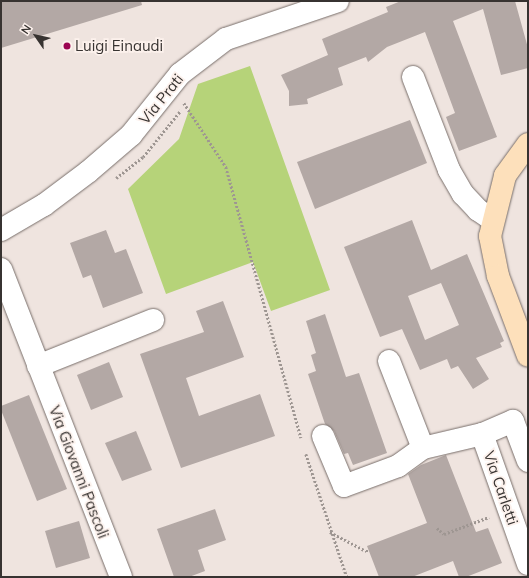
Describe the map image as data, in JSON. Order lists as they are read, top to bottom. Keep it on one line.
{"streets":{"street":["Via Prati","Via Giovanni Pascoli","Via Carletti"]},"places":["Luigi Einaudi"],"north":"top left"}
